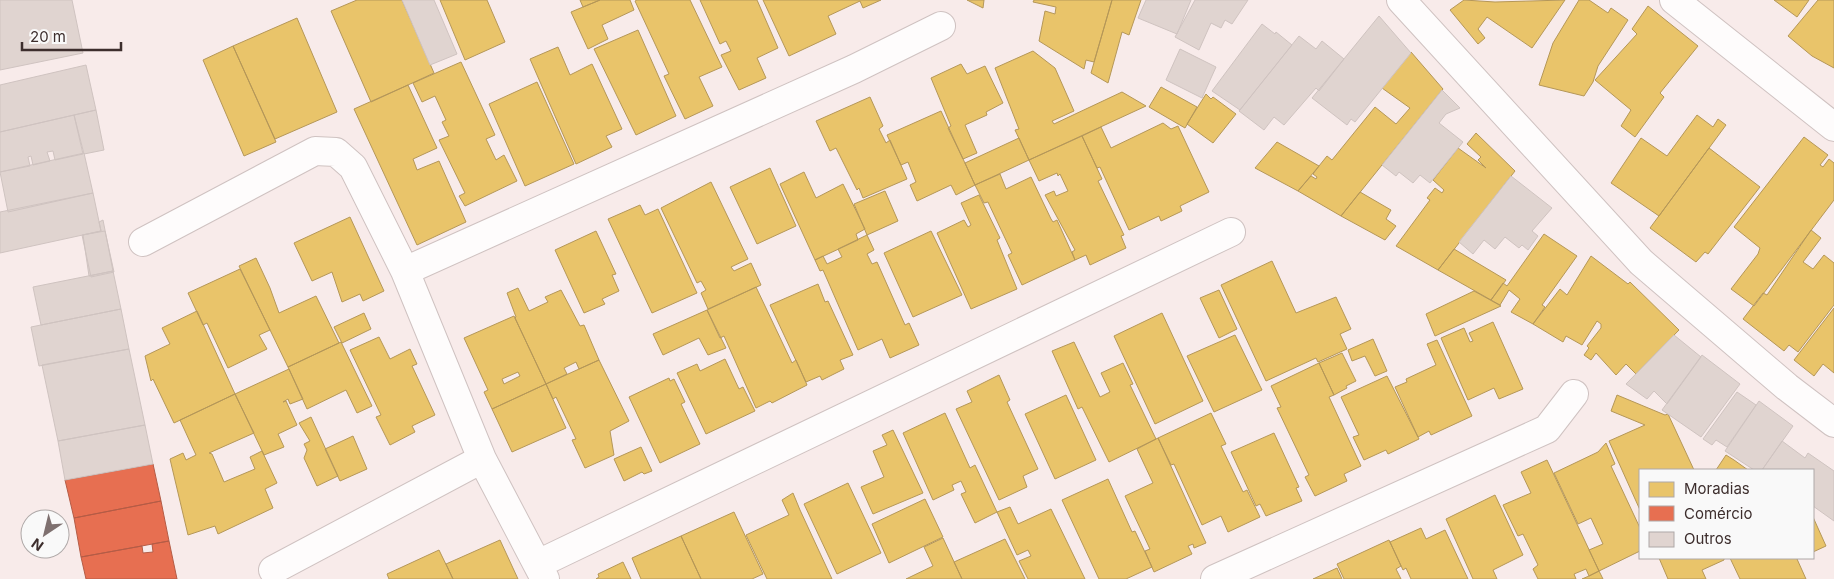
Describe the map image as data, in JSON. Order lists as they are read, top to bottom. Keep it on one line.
{"legend":["Moradias","Comércio","Outros"],"scale_bar":"20 m","north":"bottom left"}
